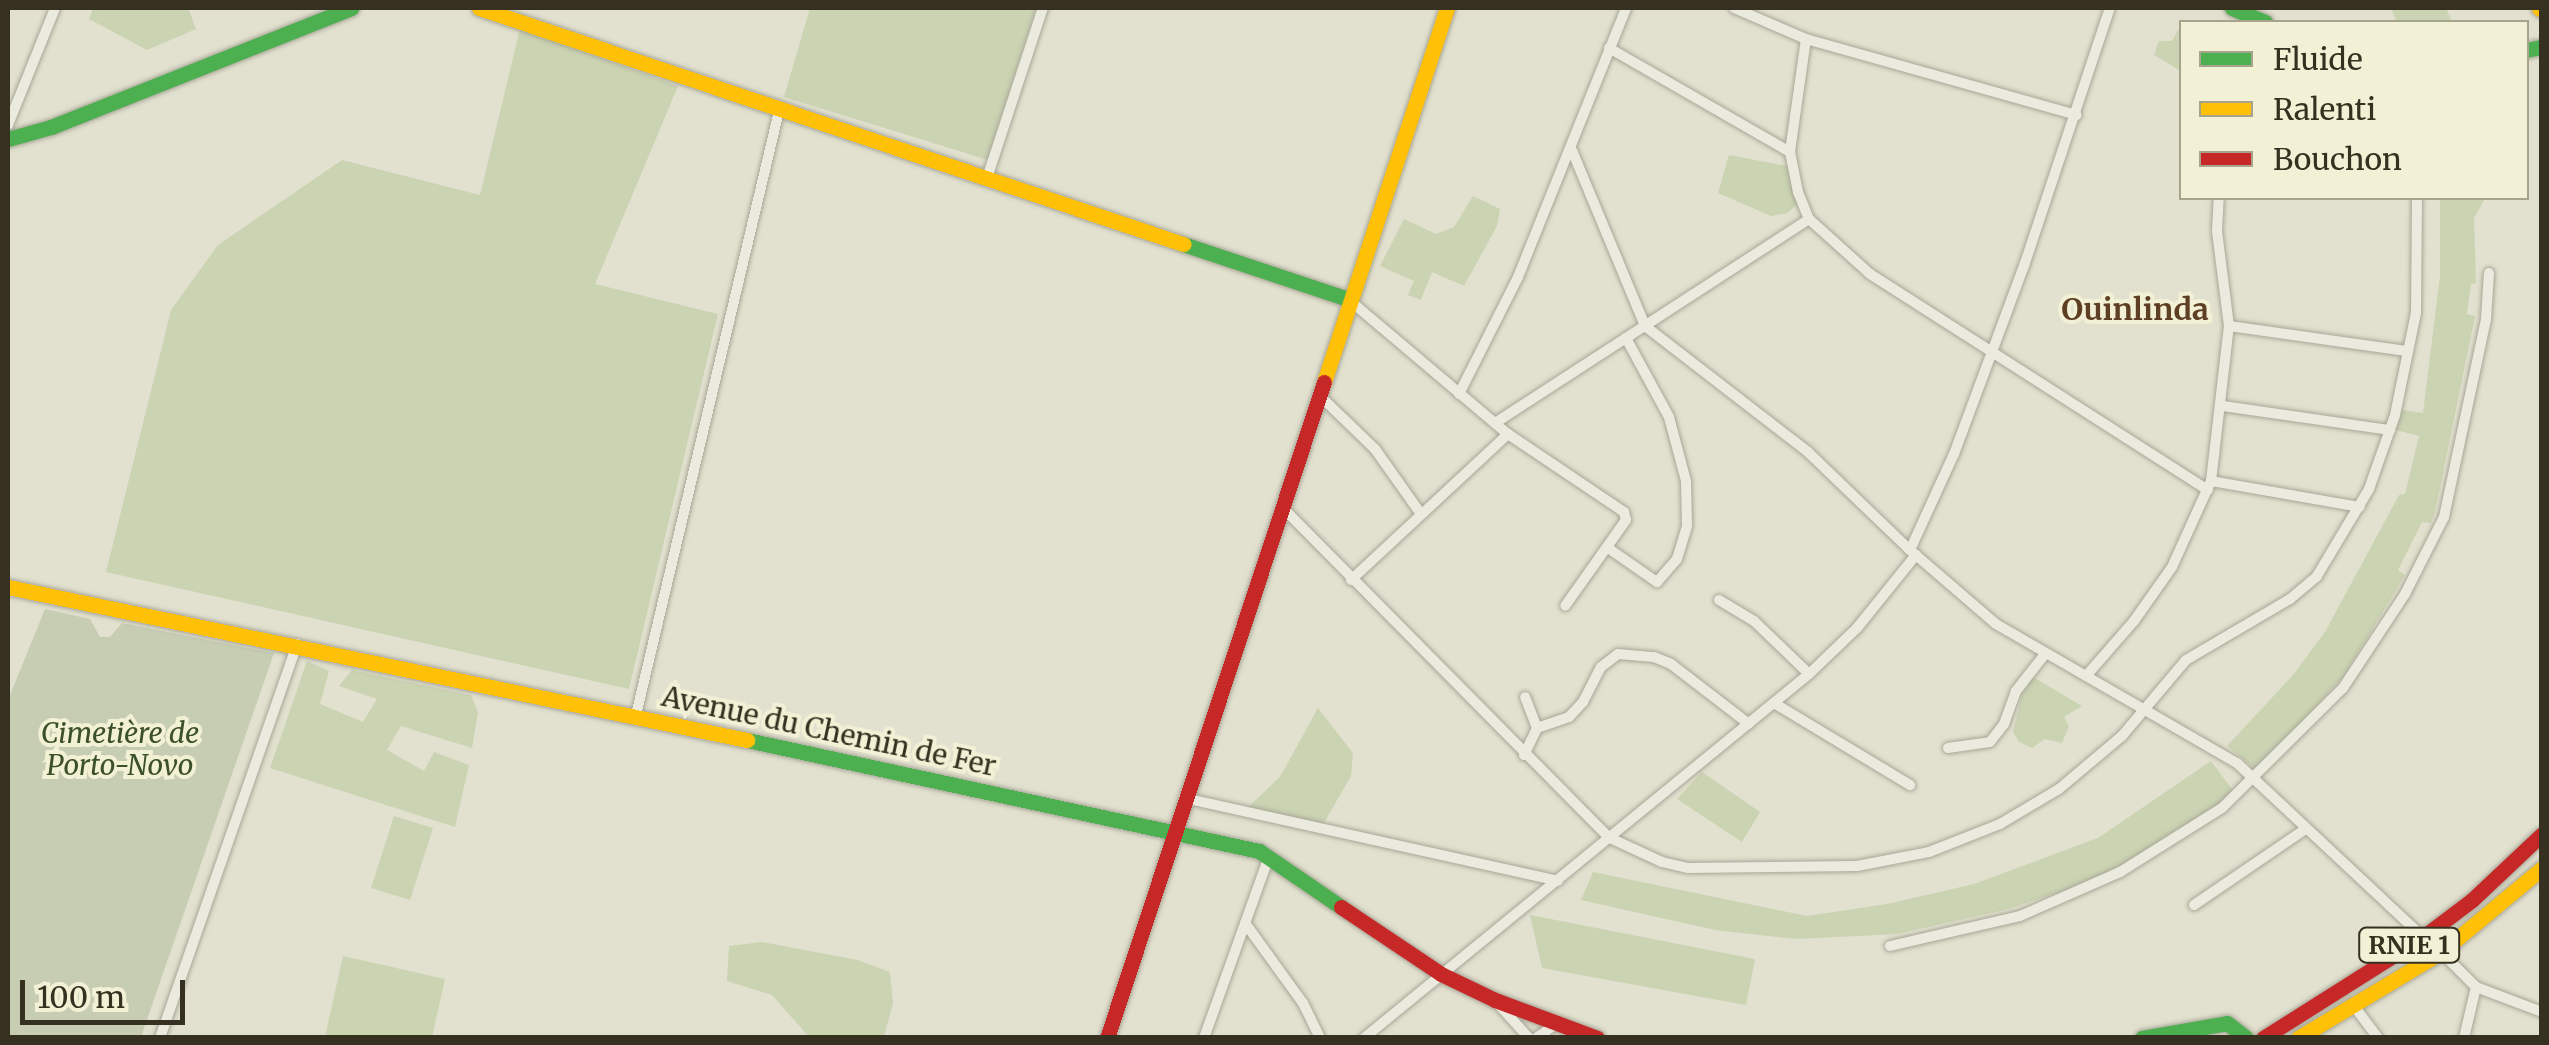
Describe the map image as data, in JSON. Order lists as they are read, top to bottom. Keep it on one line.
{"streets":{"main road":["Avenue du Chemin de Fer","RNIE 1"]},"districts":["Ouinlinda"],"parks":["Cimetière de Porto-Novo"],"legend":["Fluide","Ralenti","Bouchon"],"scale_bar":"100 m"}
